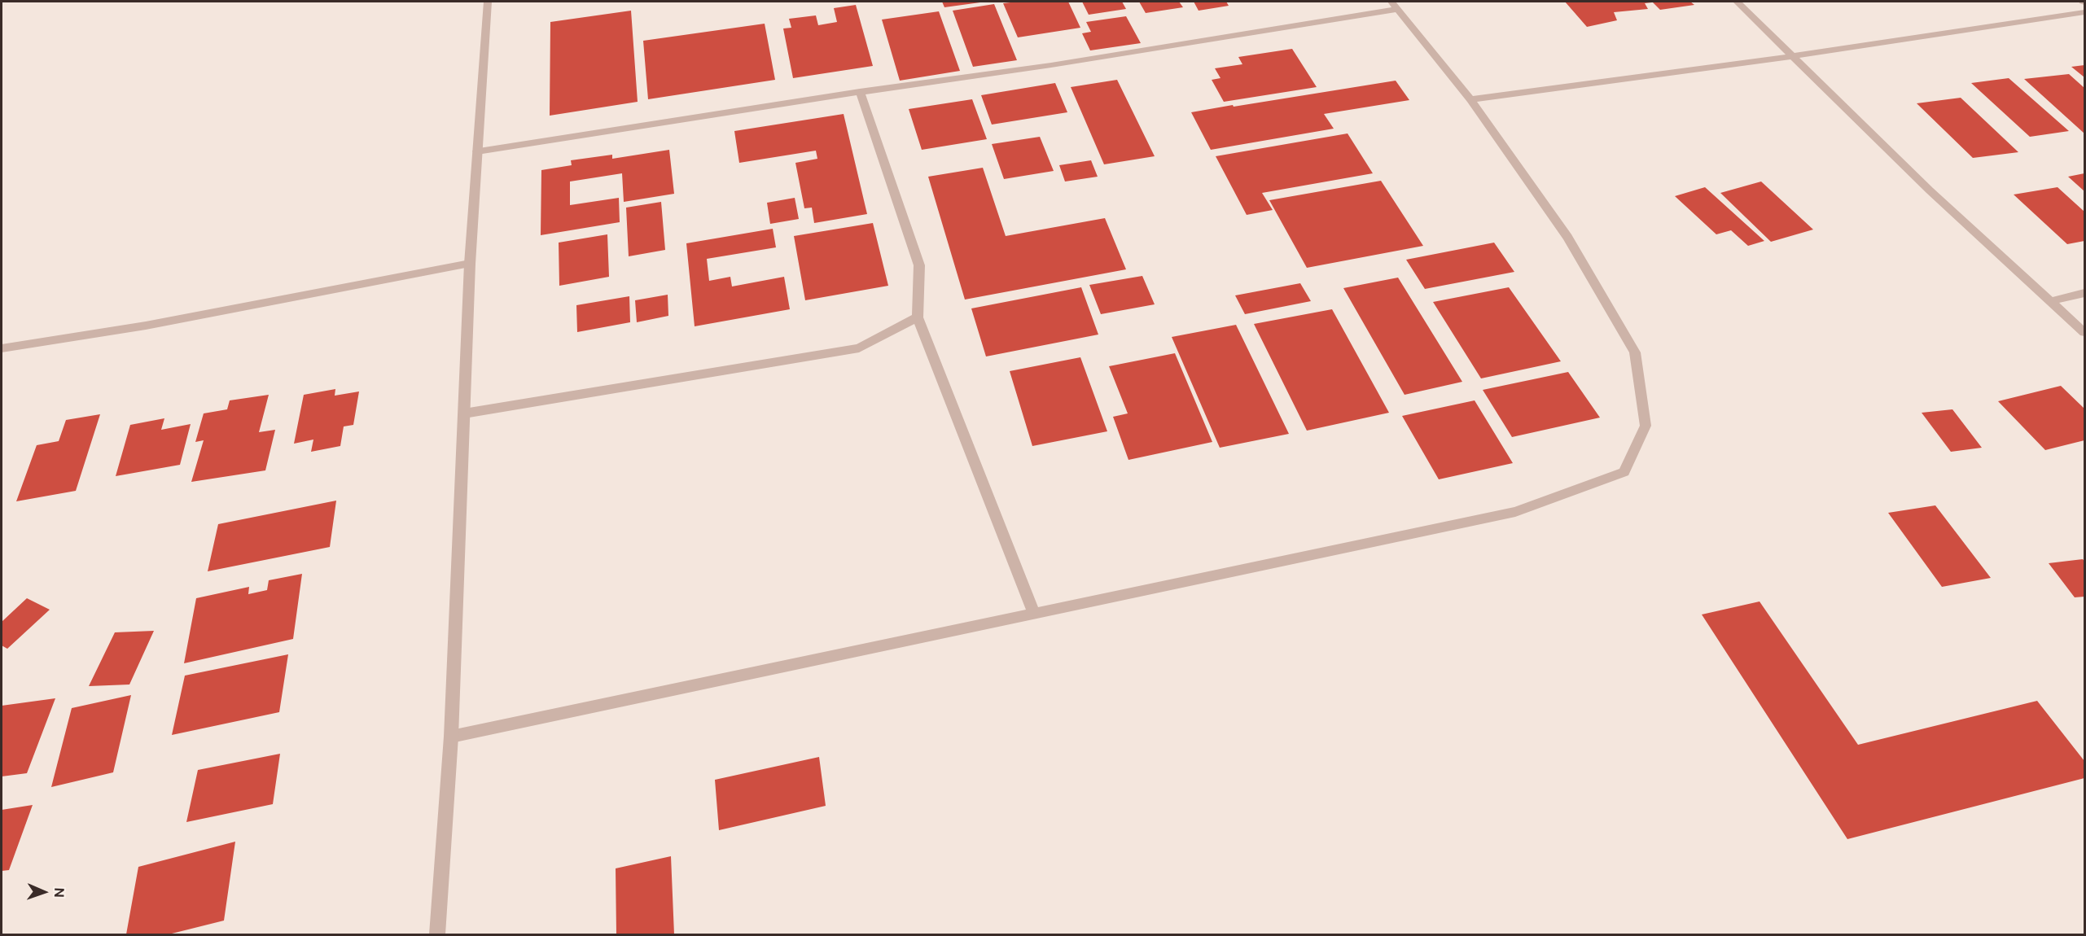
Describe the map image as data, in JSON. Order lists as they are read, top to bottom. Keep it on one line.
{"north":"right"}
